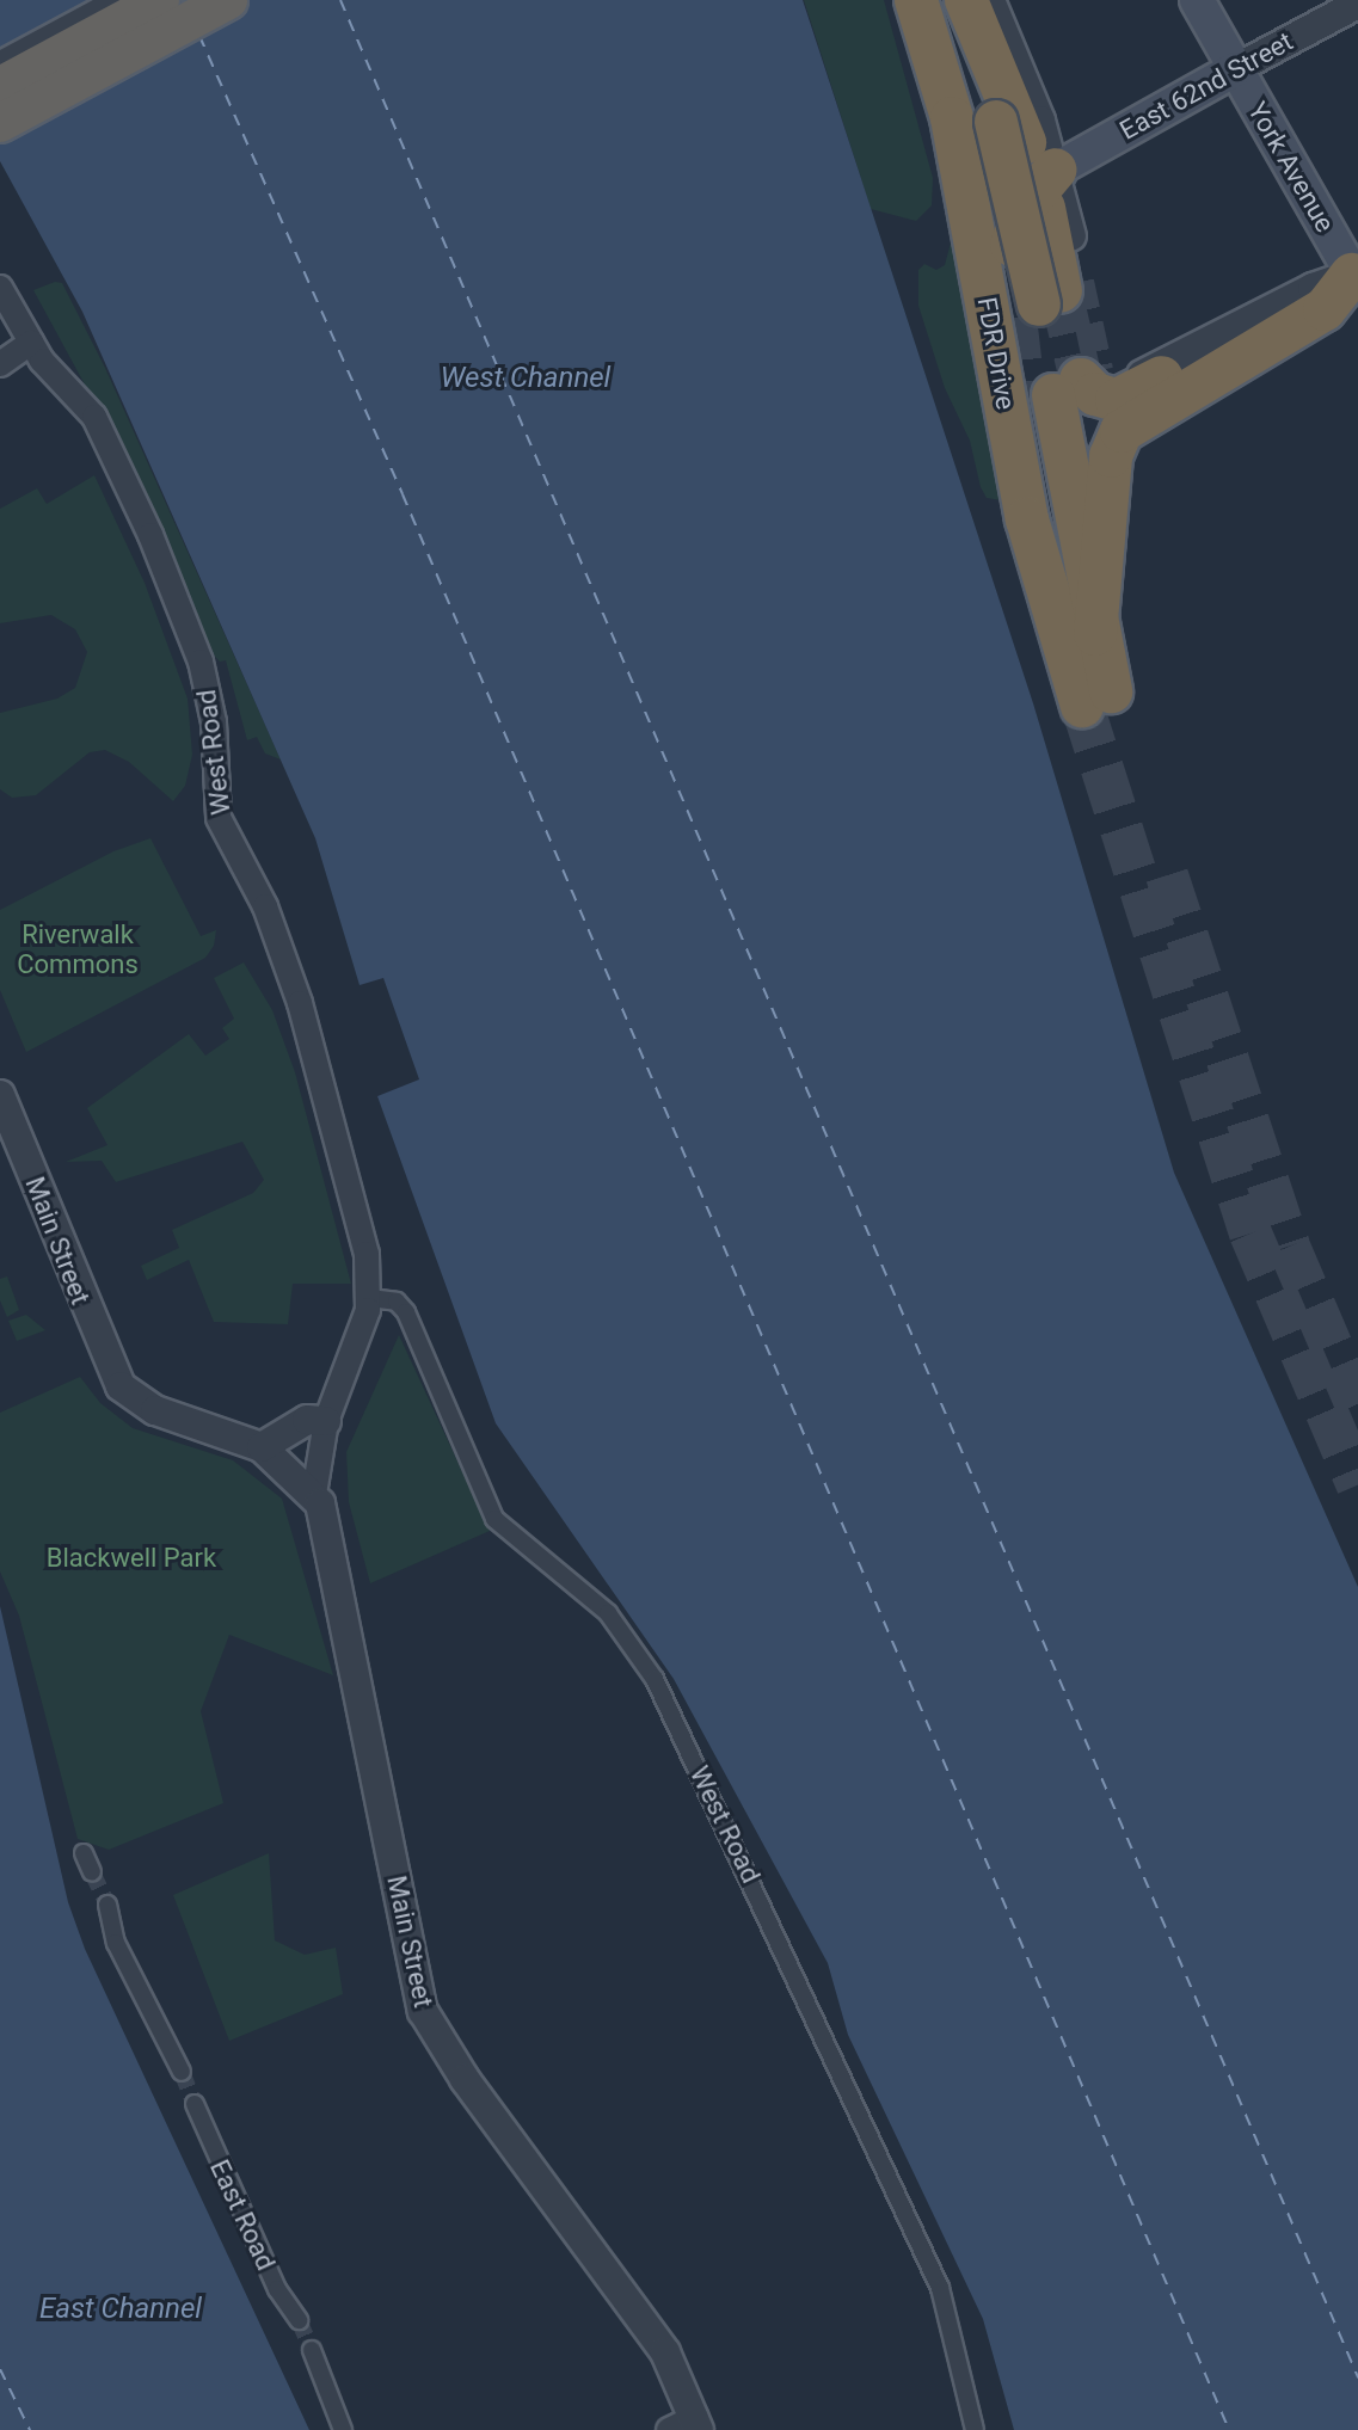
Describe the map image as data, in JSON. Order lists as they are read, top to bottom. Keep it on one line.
{"streets":{"highway":["FDR Drive"],"main road":["East 62nd Street","York Avenue"],"street":["West Road","Main Street","East Road"]},"crossings":[["East 62nd Street","York Avenue"],["East 62nd Street","FDR Drive"],["West Road","Main Street"]],"water":["West Channel","East Channel"],"parks":["Riverwalk Commons","Blackwell Park"]}
